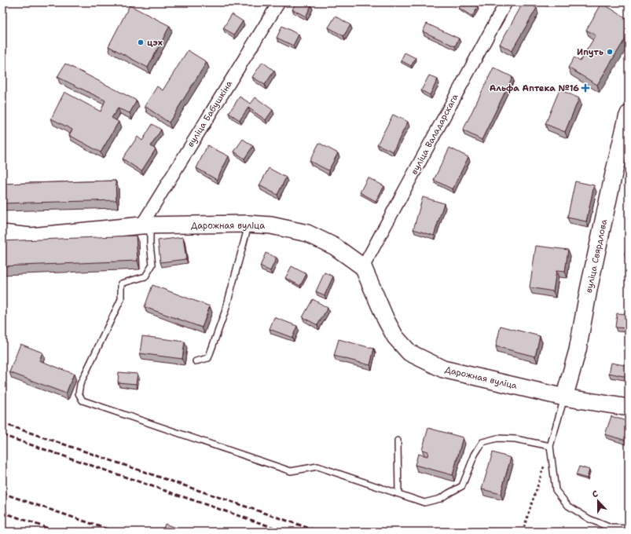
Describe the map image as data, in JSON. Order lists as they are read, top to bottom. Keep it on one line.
{"streets":{"street":["вуліца Бабушкіна","вуліца Валадарскага","Дарожная вуліца","вуліца Свярдлова"]},"crossings":[["вуліца Бабушкіна","Дарожная вуліца"],["вуліца Валадарскага","Дарожная вуліца"],["Дарожная вуліца","вуліца Свярдлова"]],"places":{"other":["цэх","Ипуть"],"health":["Альфа Аптека №16"]},"north":"top"}
